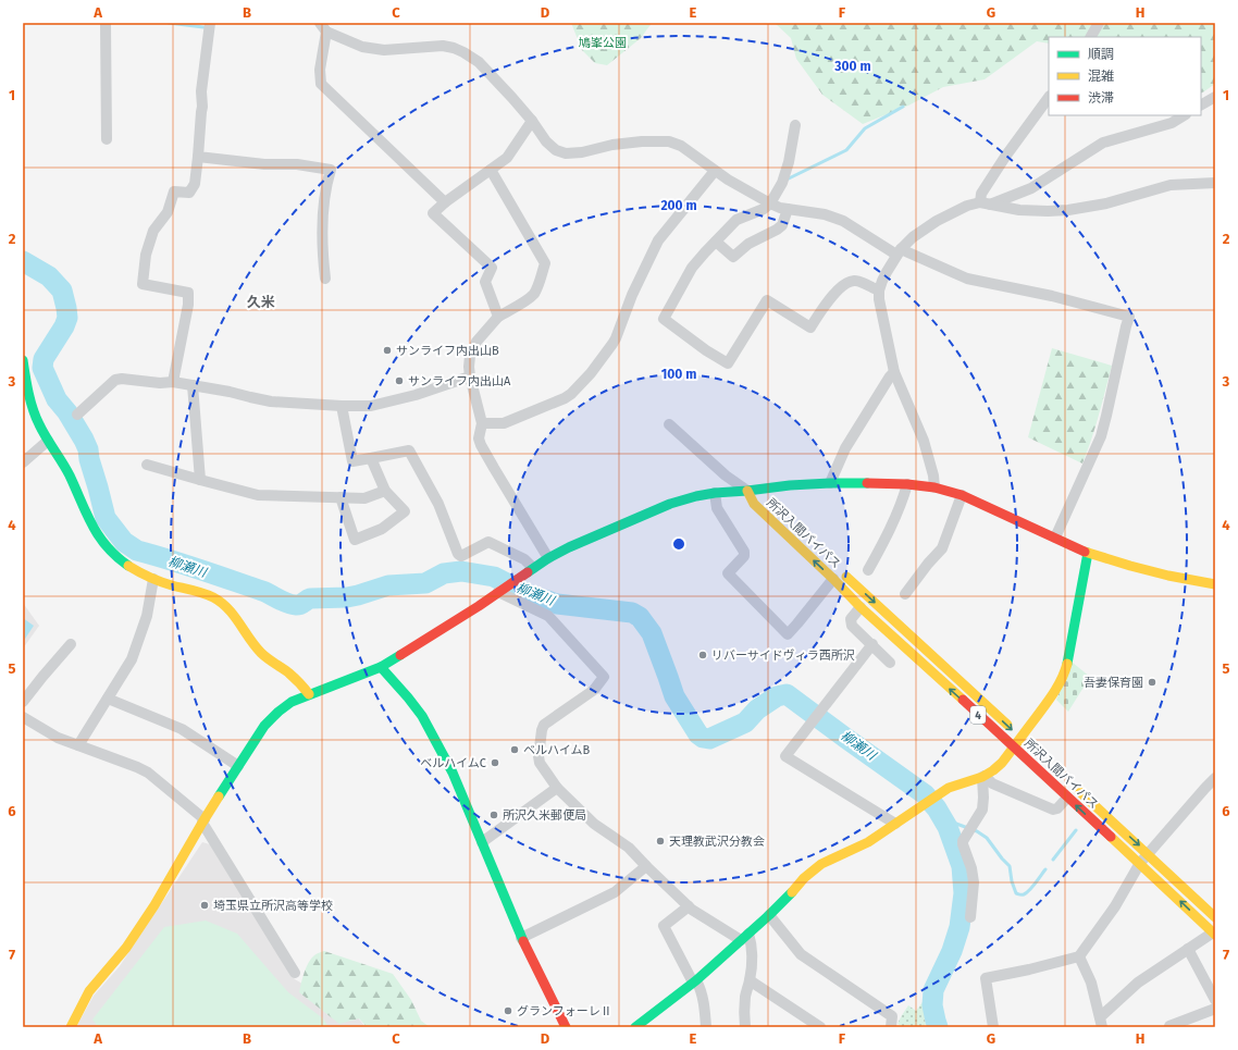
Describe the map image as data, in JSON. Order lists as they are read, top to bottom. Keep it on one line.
{"streets":{"street":["所沢入間バイパス","4"]},"districts":["久米"],"water":["柳瀬川"],"parks":["鳩峯公園"],"places":["サンライフ内出山B","サンライフ内出山A","リバーサイドヴィラ西所沢","吾妻保育園","ベルハイムB","ベルハイムC","所沢久米郵便局","天理教武沢分教会","埼玉県立所沢高等学校","グランフォーレⅡ"],"legend":["順調","混雑","渋滞"],"grid":{"columns":["A","B","C","D","E","F","G","H"],"rows":["1","2","3","4","5","6","7"]},"rings":["300 m","200 m","100 m"]}
